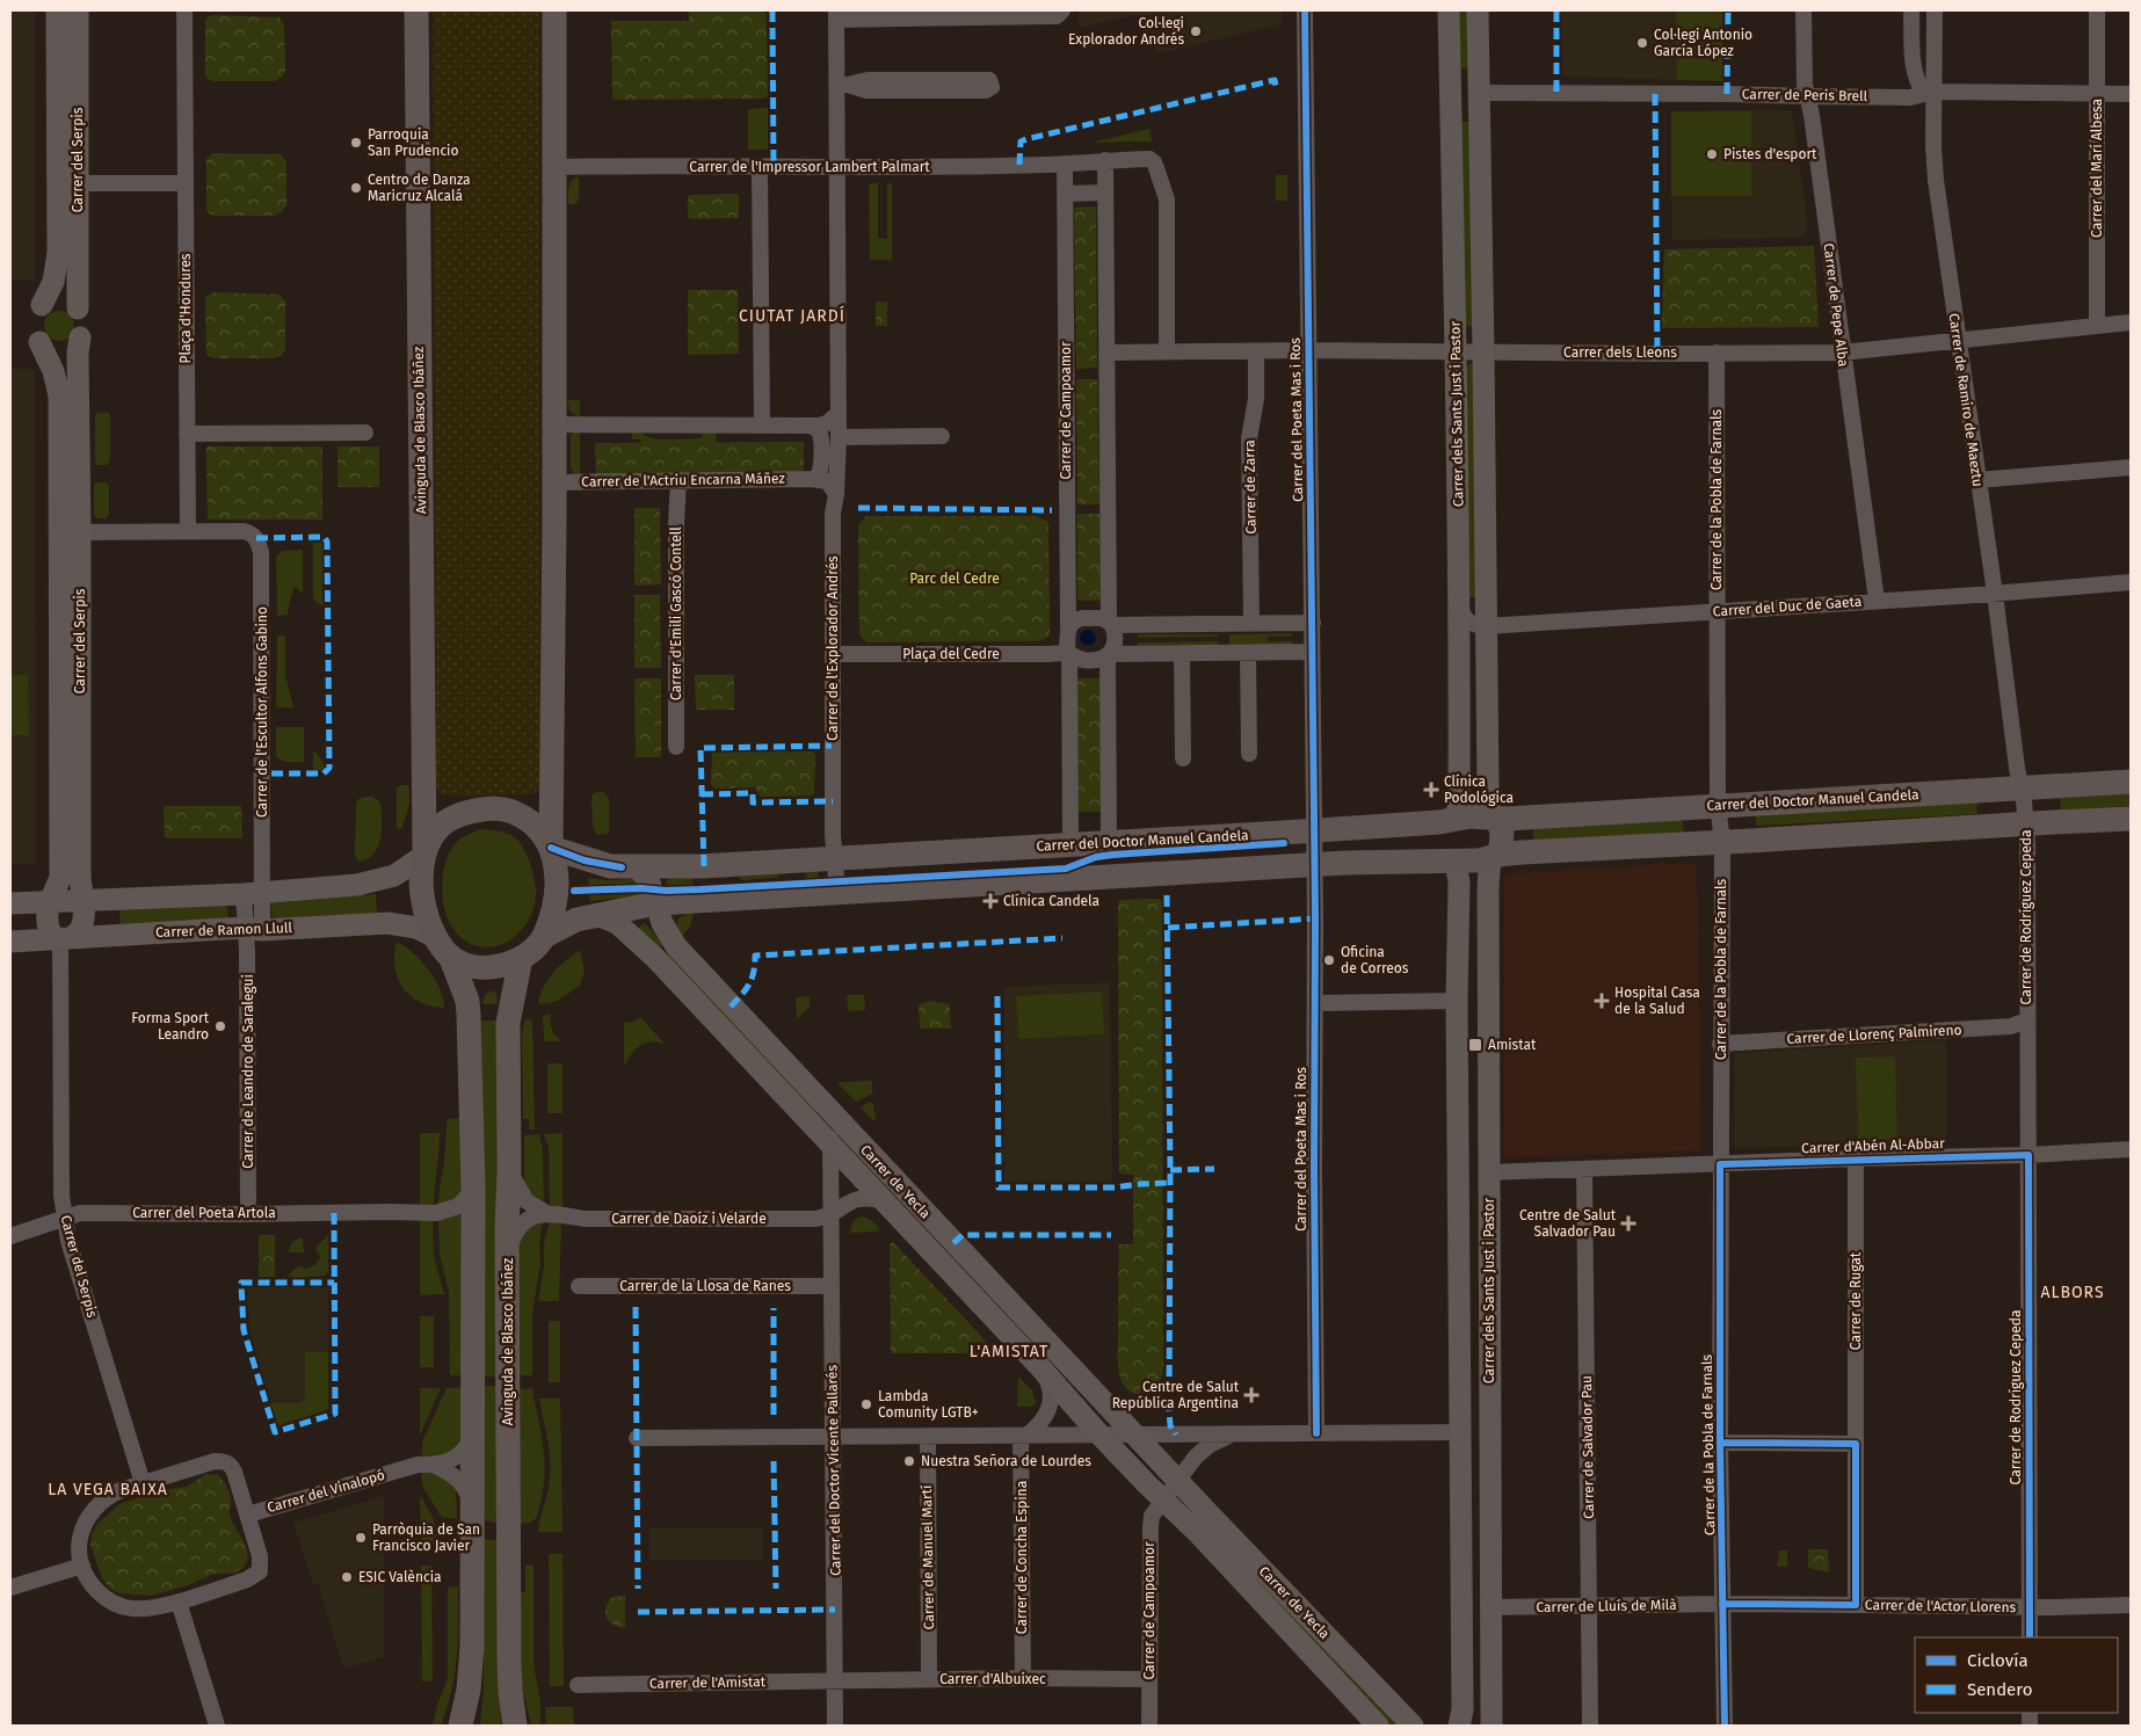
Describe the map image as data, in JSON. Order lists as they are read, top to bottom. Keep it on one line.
{"streets":{"main road":["Avinguda de Blasco Ibáñez","Carrer del Doctor Manuel Candela"],"street":["Carrer de Peris Brell","Carrer del Serpis","Carrer de l'Impressor Lambert Palmart","Carrer del Marí Albesa","Carrer de Pepe Alba","Plaça d'Hondures","Carrer dels Lleons","Carrer de Ramiro de Maeztu","Carrer de Campoamor","Carrer dels Sants Just i Pastor","Carrer del Poeta Mas i Ros","Carrer de l'Actriu Encarna Máñez","Carrer de Zarra","Carrer de la Pobla de Farnals","Carrer del Duc de Gaeta","Carrer d'Emili Gascó Contell","Carrer de l'Explorador Andrés","Plaça del Cedre","Carrer de l'Escultor Alfons Gabino","Carrer de Rodríguez Cepeda","Carrer de Ramon Llull","Carrer de Llorenç Palmireno","Carrer de Leandro de Saralegui","Carrer d'Abén Al-Abbar","Carrer de Yecla","Carrer del Poeta Artola","Carrer de Daoíz i Velarde","Carrer de la Llosa de Ranes","Carrer de Rugat","Carrer de Salvador Pau","Carrer del Doctor Vicente Pallarés","Carrer del Vinalopó","Carrer de Manuel Martí","Carrer de Concha Espina","Carrer de Lluís de Milà","Carrer de l'Actor Llorens","Carrer d'Albuixec","Carrer de l'Amistat"]},"crossings":[["Carrer de Peris Brell","Carrer del Marí Albesa"],["Carrer de Peris Brell","Carrer de Pepe Alba"],["Carrer de Peris Brell","Carrer de Ramiro de Maeztu"],["Carrer de Peris Brell","Carrer dels Sants Just i Pastor"],["Carrer del Serpis","Carrer de Ramon Llull"],["Carrer del Serpis","Carrer del Poeta Artola"],["Carrer del Serpis","Carrer del Vinalopó"],["Carrer de l'Impressor Lambert Palmart","Carrer de Campoamor"],["Carrer de l'Impressor Lambert Palmart","Carrer de l'Explorador Andrés"],["Carrer del Marí Albesa","Carrer dels Lleons"],["Carrer de Pepe Alba","Carrer dels Lleons"],["Carrer de Pepe Alba","Carrer del Duc de Gaeta"],["Plaça d'Hondures","Carrer de l'Escultor Alfons Gabino"],["Carrer dels Lleons","Carrer de Ramiro de Maeztu"],["Carrer dels Lleons","Carrer dels Sants Just i Pastor"],["Carrer dels Lleons","Carrer del Poeta Mas i Ros"],["Carrer dels Lleons","Carrer de Zarra"],["Carrer dels Lleons","Carrer de la Pobla de Farnals"],["Carrer de Ramiro de Maeztu","Carrer del Duc de Gaeta"],["Carrer de Ramiro de Maeztu","Carrer del Doctor Manuel Candela"],["Carrer de Ramiro de Maeztu","Carrer de Rodríguez Cepeda"],["Carrer de Campoamor","Plaça del Cedre"],["Carrer de Campoamor","Carrer de Yecla"],["Carrer de Campoamor","Carrer d'Albuixec"],["Carrer dels Sants Just i Pastor","Carrer del Duc de Gaeta"],["Carrer dels Sants Just i Pastor","Carrer del Doctor Manuel Candela"],["Carrer dels Sants Just i Pastor","Carrer d'Abén Al-Abbar"],["Carrer dels Sants Just i Pastor","Carrer de Lluís de Milà"],["Carrer del Poeta Mas i Ros","Carrer del Doctor Manuel Candela"],["Avinguda de Blasco Ibáñez","Carrer del Doctor Manuel Candela"],["Avinguda de Blasco Ibáñez","Carrer de Ramon Llull"],["Avinguda de Blasco Ibáñez","Carrer de Daoíz i Velarde"],["Carrer de l'Actriu Encarna Máñez","Carrer d'Emili Gascó Contell"],["Carrer de la Pobla de Farnals","Carrer del Duc de Gaeta"],["Carrer de la Pobla de Farnals","Carrer del Doctor Manuel Candela"],["Carrer de la Pobla de Farnals","Carrer de Llorenç Palmireno"],["Carrer de la Pobla de Farnals","Carrer d'Abén Al-Abbar"],["Carrer de la Pobla de Farnals","Carrer de Lluís de Milà"],["Carrer de l'Explorador Andrés","Plaça del Cedre"],["Carrer de l'Explorador Andrés","Carrer del Doctor Manuel Candela"],["Carrer de l'Escultor Alfons Gabino","Carrer de Ramon Llull"],["Carrer de l'Escultor Alfons Gabino","Carrer de Leandro de Saralegui"],["Carrer del Doctor Manuel Candela","Carrer de Rodríguez Cepeda"],["Carrer del Doctor Manuel Candela","Carrer de Ramon Llull"],["Carrer del Doctor Manuel Candela","Carrer de Yecla"],["Carrer de Rodríguez Cepeda","Carrer de Llorenç Palmireno"],["Carrer de Rodríguez Cepeda","Carrer d'Abén Al-Abbar"],["Carrer de Rodríguez Cepeda","Carrer de l'Actor Llorens"],["Carrer de Ramon Llull","Carrer de Leandro de Saralegui"],["Carrer de Leandro de Saralegui","Carrer del Poeta Artola"],["Carrer d'Abén Al-Abbar","Carrer de Rugat"],["Carrer d'Abén Al-Abbar","Carrer de Salvador Pau"],["Carrer de Yecla","Carrer del Doctor Vicente Pallarés"],["Carrer de Daoíz i Velarde","Carrer del Doctor Vicente Pallarés"],["Carrer de la Llosa de Ranes","Carrer del Doctor Vicente Pallarés"],["Carrer de Rugat","Carrer de Lluís de Milà"],["Carrer de Rugat","Carrer de l'Actor Llorens"],["Carrer de Salvador Pau","Carrer de Lluís de Milà"],["Carrer del Doctor Vicente Pallarés","Carrer d'Albuixec"],["Carrer del Doctor Vicente Pallarés","Carrer de l'Amistat"],["Carrer de Manuel Martí","Carrer d'Albuixec"],["Carrer de Concha Espina","Carrer d'Albuixec"],["Carrer de Lluís de Milà","Carrer de l'Actor Llorens"],["Carrer d'Albuixec","Carrer de l'Amistat"]],"districts":["CIUTAT JARDÍ","ALBORS","L'AMISTAT","LA VEGA BAIXA"],"parks":["Parc del Cedre"],"places":{"other":["Col·legi Explorador Andrés","Col·legi Antonio García López","Parroquia San Prudencio","Pistes d'esport","Centro de Danza Maricruz Alcalá","Oficina de Correos","Forma Sport Leandro","Lambda Comunity LGTB+","Nuestra Señora de Lourdes","Parròquia de San Francisco Javier","ESIC València"],"health":["Clínica Podológica","Clínica Candela","Hospital Casa de la Salud","Centre de Salut Salvador Pau","Centre de Salut República Argentina"],"transit":["Amistat"]},"legend":["Ciclovía","Sendero"]}
